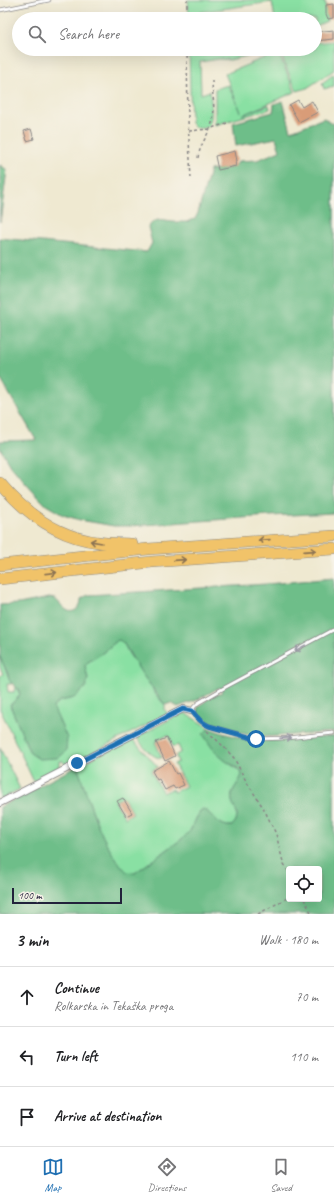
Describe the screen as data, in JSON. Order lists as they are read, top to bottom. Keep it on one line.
{"scale_bar":"100 m","page":{"search":"Search here","scale":"100 m","heading":["3 min","Walk · 180 m"],"list":[["Continue","Rolkarska in Tekaška proga","70 m"],["Turn left","110 m"],"Arrive at destination"],"nav":["Map","Directions","Saved"]}}
